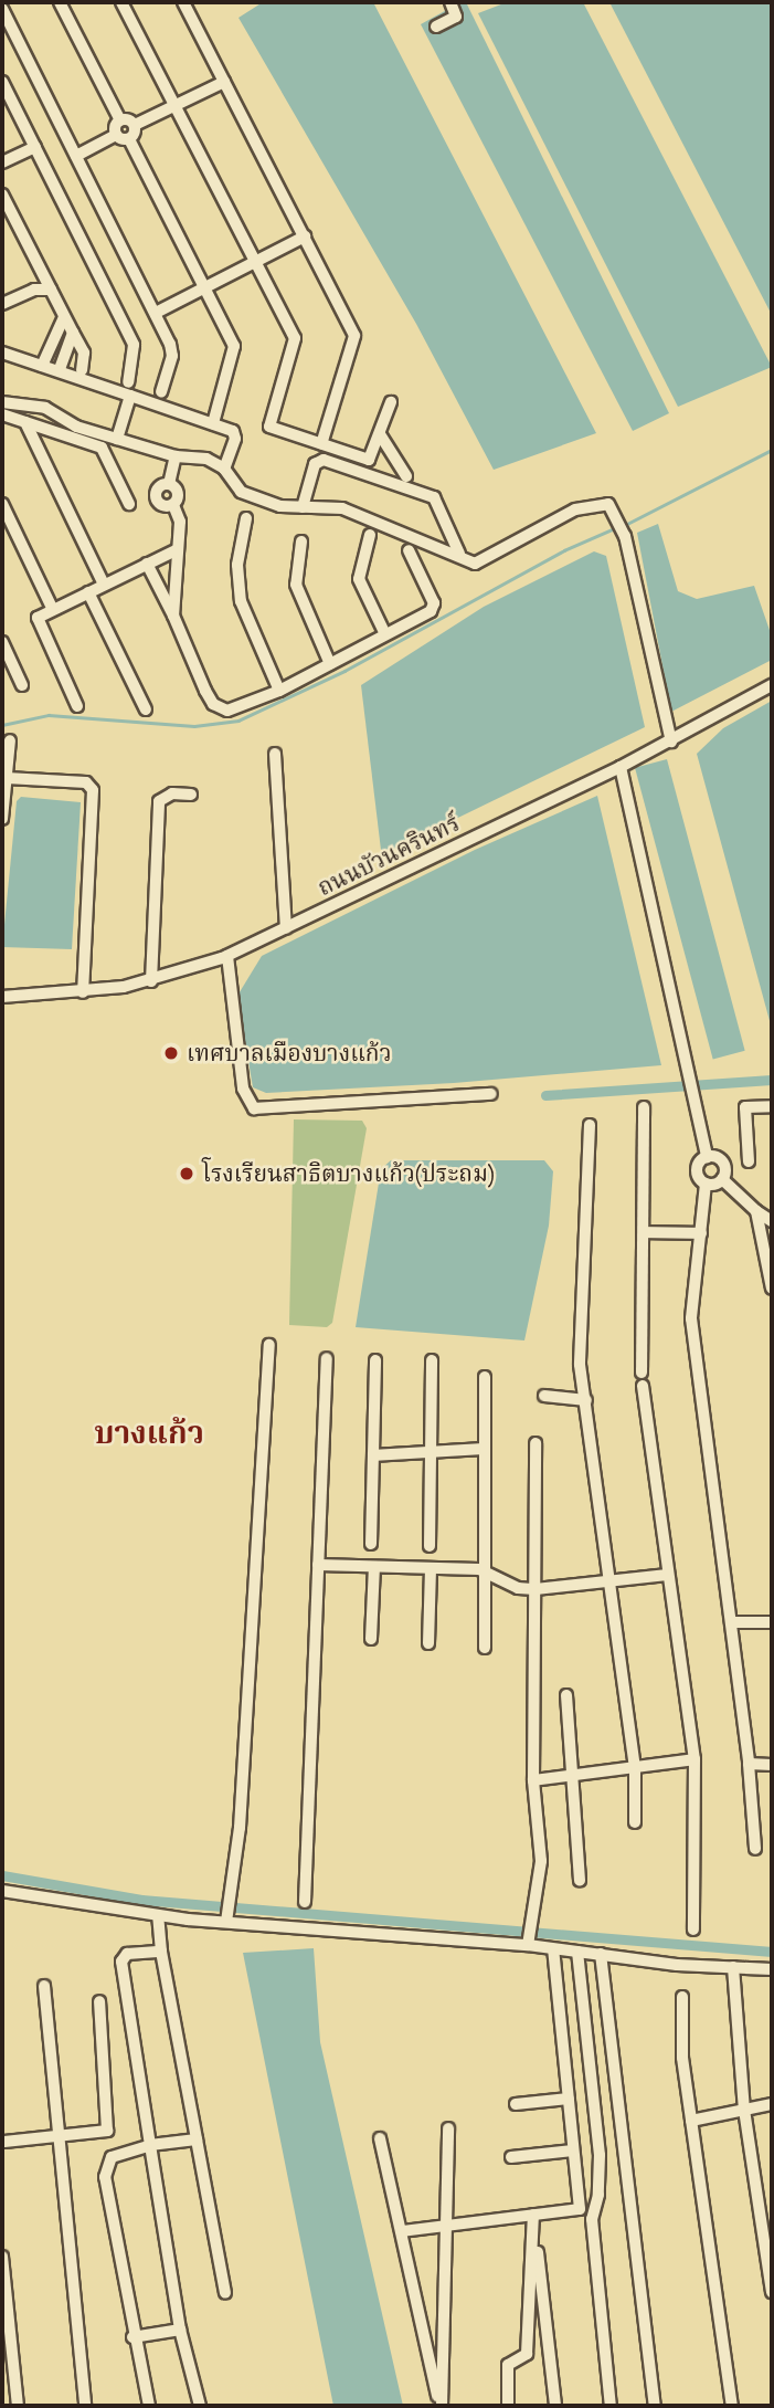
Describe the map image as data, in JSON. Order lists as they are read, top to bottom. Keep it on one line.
{"streets":{"street":["ถนนบัวนครินทร์"]},"districts":["บางแก้ว"],"places":["เทศบาลเมืองบางแก้ว","โรงเรียนสาธิตบางแก้ว(ประถม)"]}
